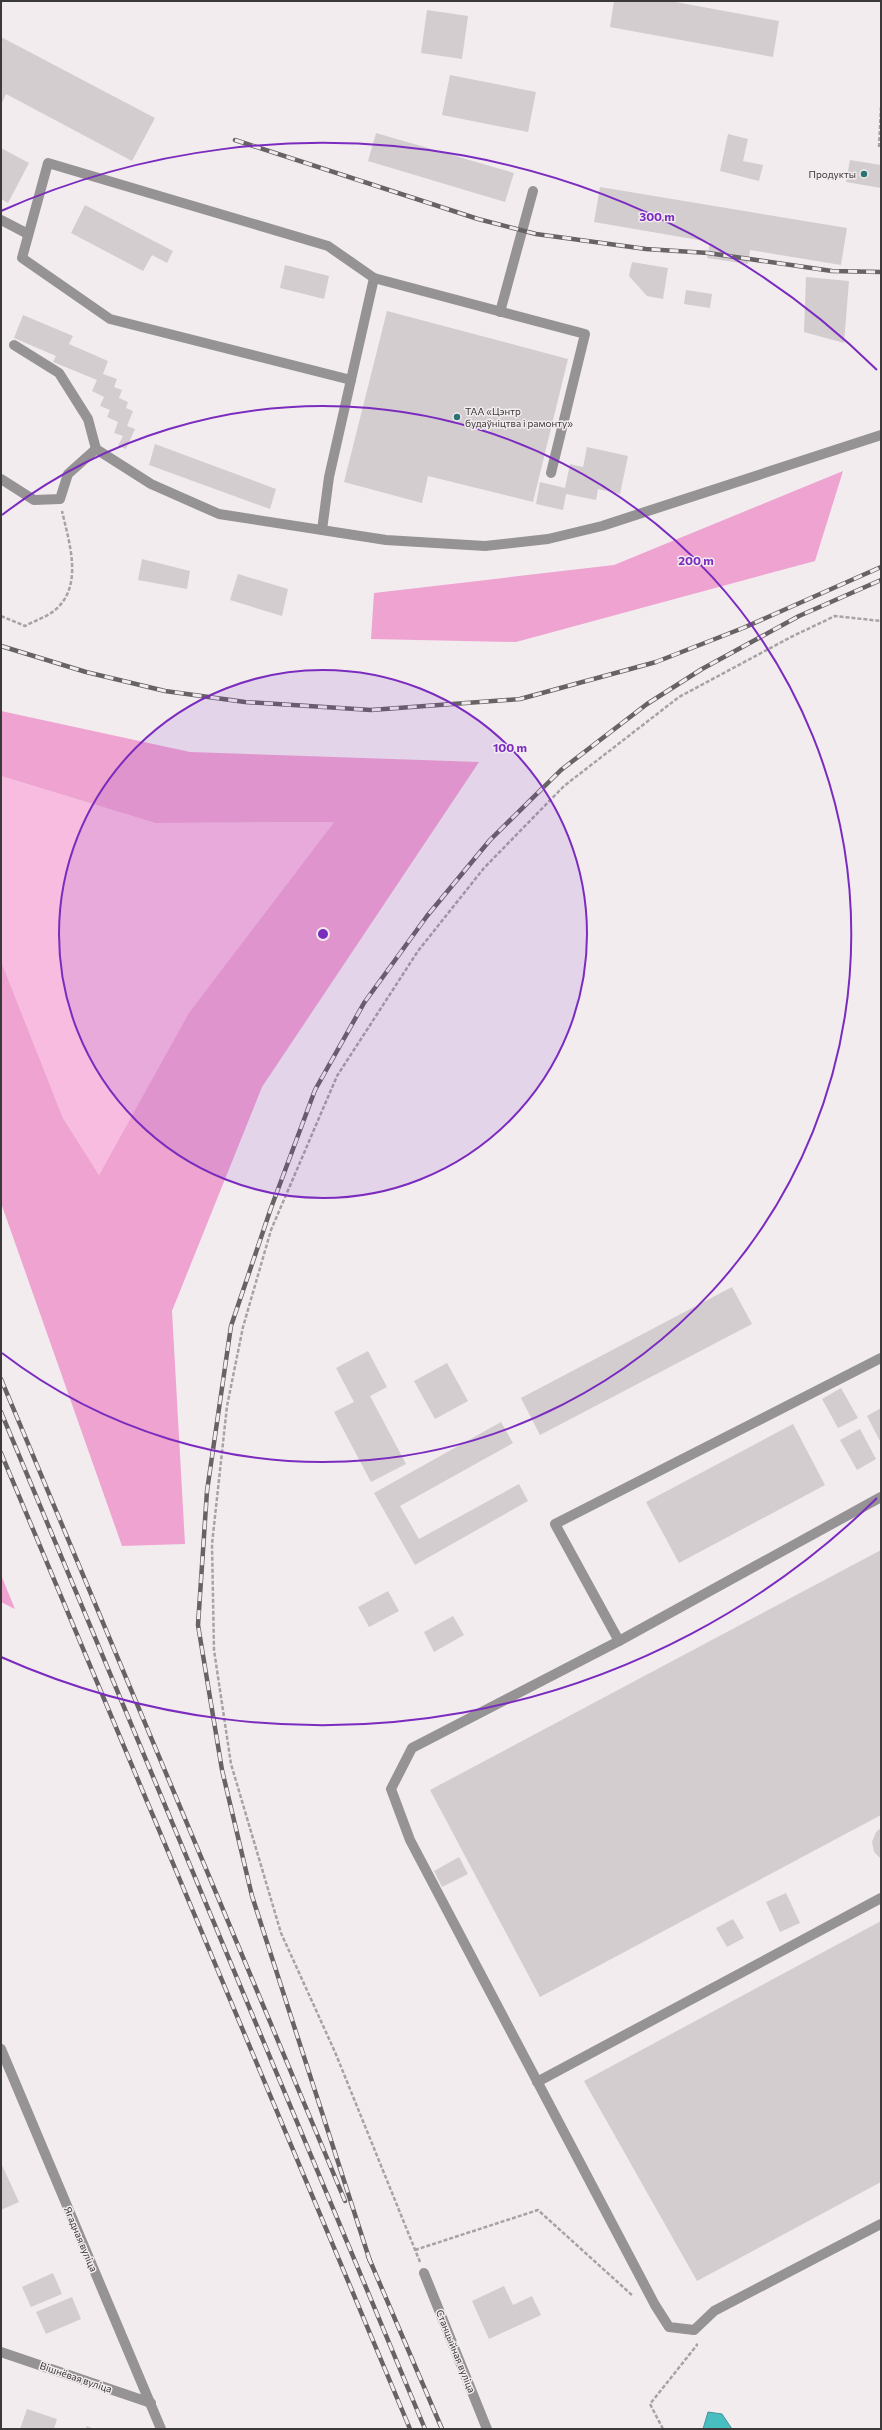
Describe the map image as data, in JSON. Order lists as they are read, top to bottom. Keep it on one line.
{"streets":{"street":["Ягадная вуліца","Станцыйная вуліца","Вішнёвая вуліца"]},"crossings":[["Ягадная вуліца","Вішнёвая вуліца"]],"places":["Продукты","ТАА «Цэнтр будаўніцтва і рамонту»"],"rings":["300 m","200 m","100 m"]}
